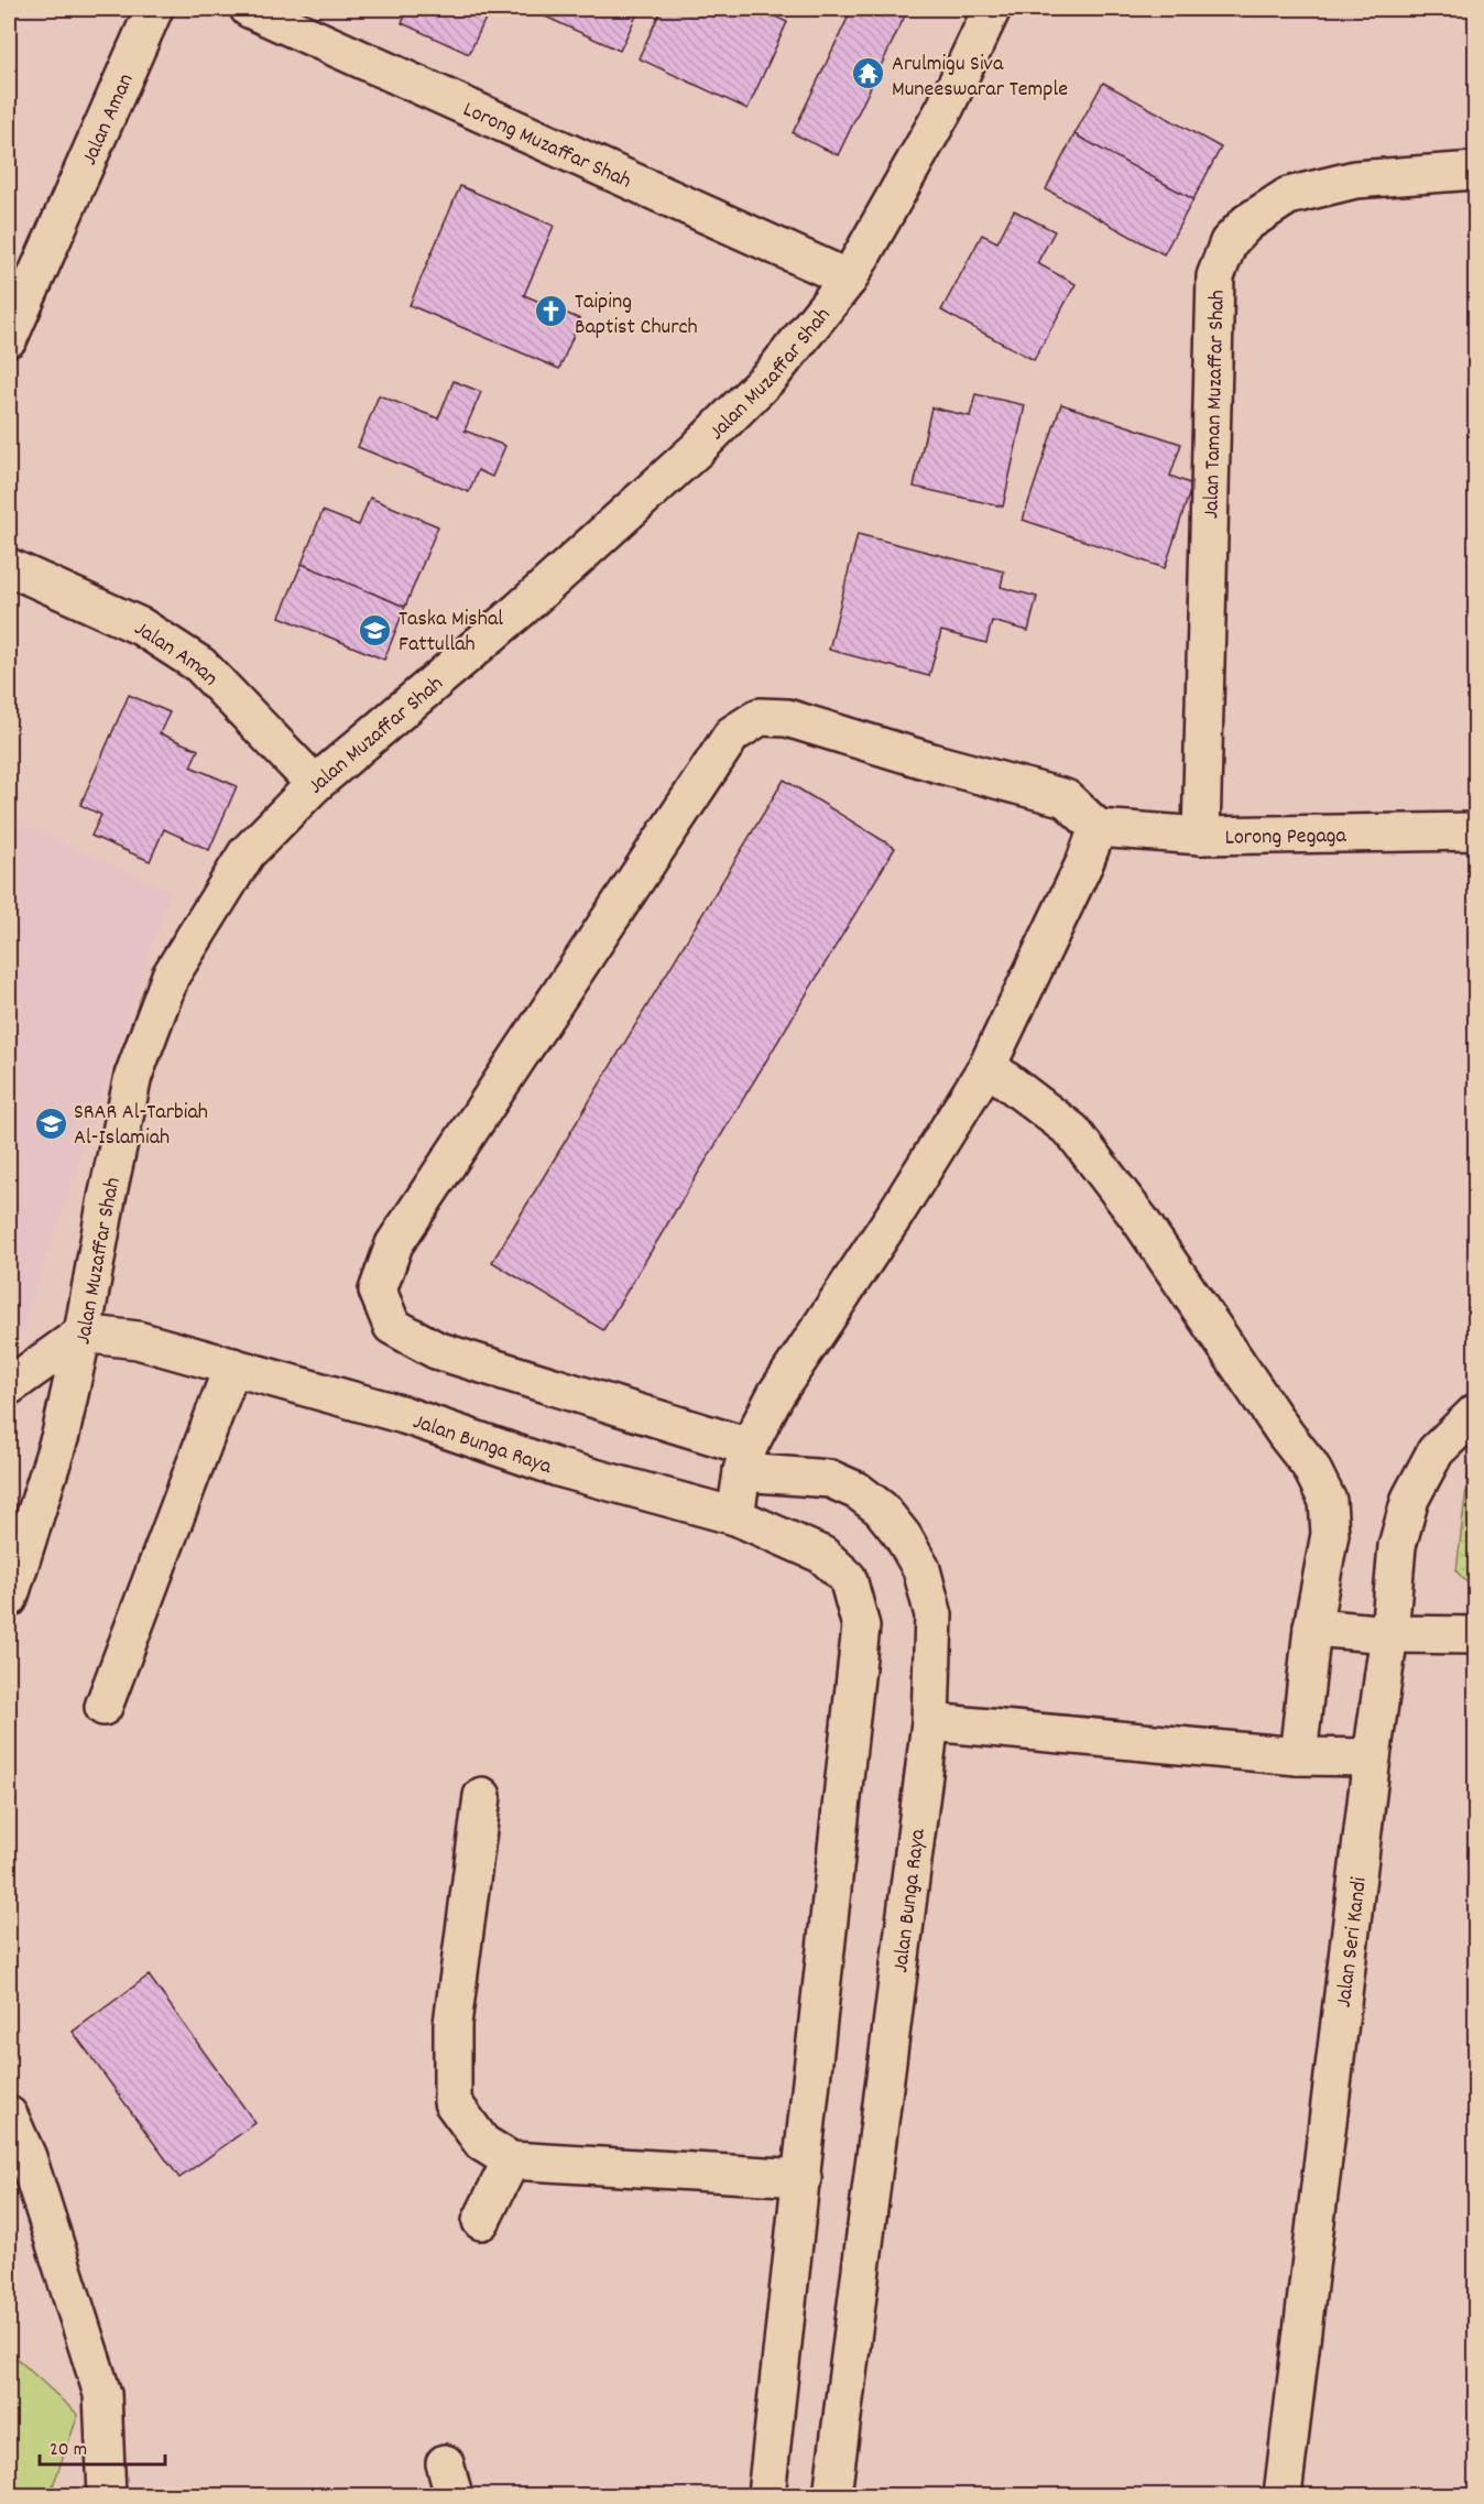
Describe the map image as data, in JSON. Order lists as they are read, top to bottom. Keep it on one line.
{"streets":{"street":["Jalan Aman","Lorong Muzaffar Shah","Jalan Muzaffar Shah","Jalan Taman Muzaffar Shah","Lorong Pegaga","Jalan Bunga Raya","Jalan Seri Kandi"]},"crossings":[["Jalan Aman","Jalan Muzaffar Shah"],["Lorong Muzaffar Shah","Jalan Muzaffar Shah"],["Jalan Muzaffar Shah","Jalan Bunga Raya"],["Jalan Taman Muzaffar Shah","Lorong Pegaga"],["Lorong Pegaga","Jalan Bunga Raya"]],"places":{"temple":["Arulmigu Siva Muneeswarar Temple"],"church":["Taiping Baptist Church"],"school or university":["Taska Mishal Fattullah","SRAR Al-Tarbiah Al-Islamiah"]},"scale_bar":"20 m"}
